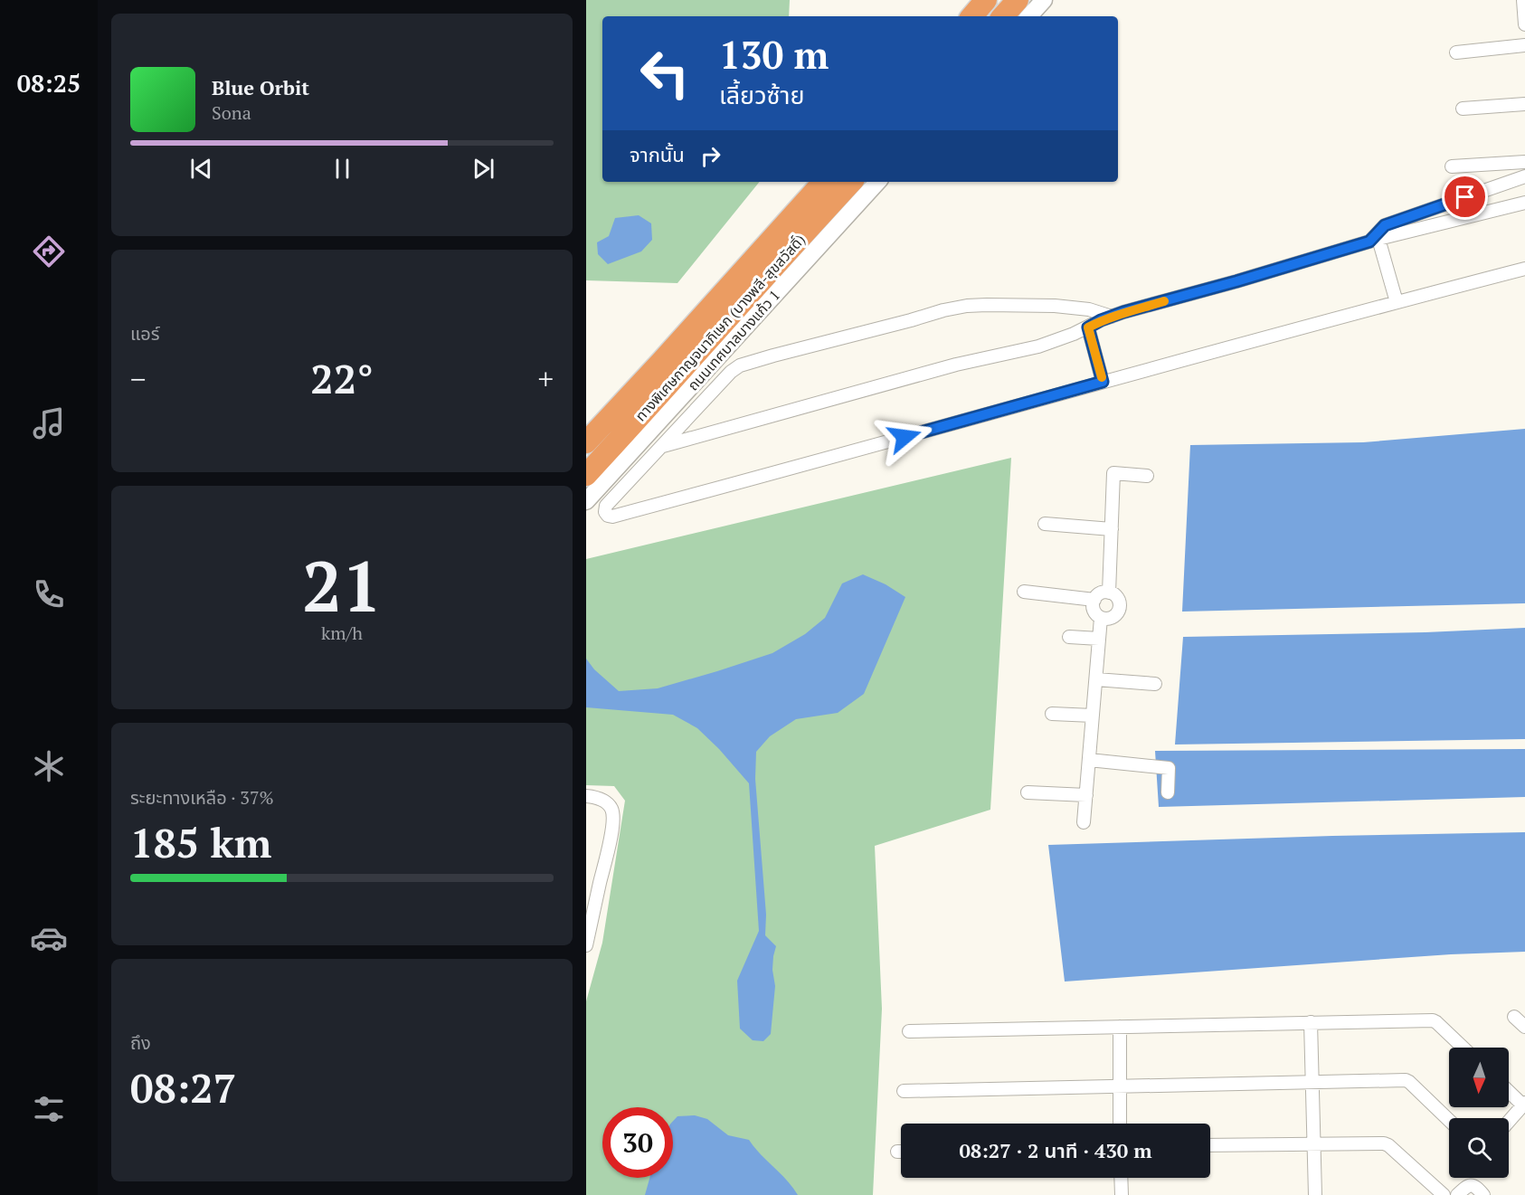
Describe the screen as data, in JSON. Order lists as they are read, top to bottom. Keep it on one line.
{"streets":{"highway":["ทางพิเศษกาญจนาภิเษก (บางพลี-สุขสวัสดิ์)"],"main road":["ถนนเทศบาลบางแก้ว 1"]},"north":"bottom","page":{"tabs":"08:25","turn":["130 m","เลี้ยวซ้าย"],"song":["Blue Orbit","Sona"],"then":"จากนั้น","tile":["แอร์",["21","km/h"],["ระยะทางเหลือ · 37%","185 km"],["ถึง","08:27"]],"heat":["−","22°","+"],"limit":"30","trip":"08:27 · 2 นาที · 430 m"}}
